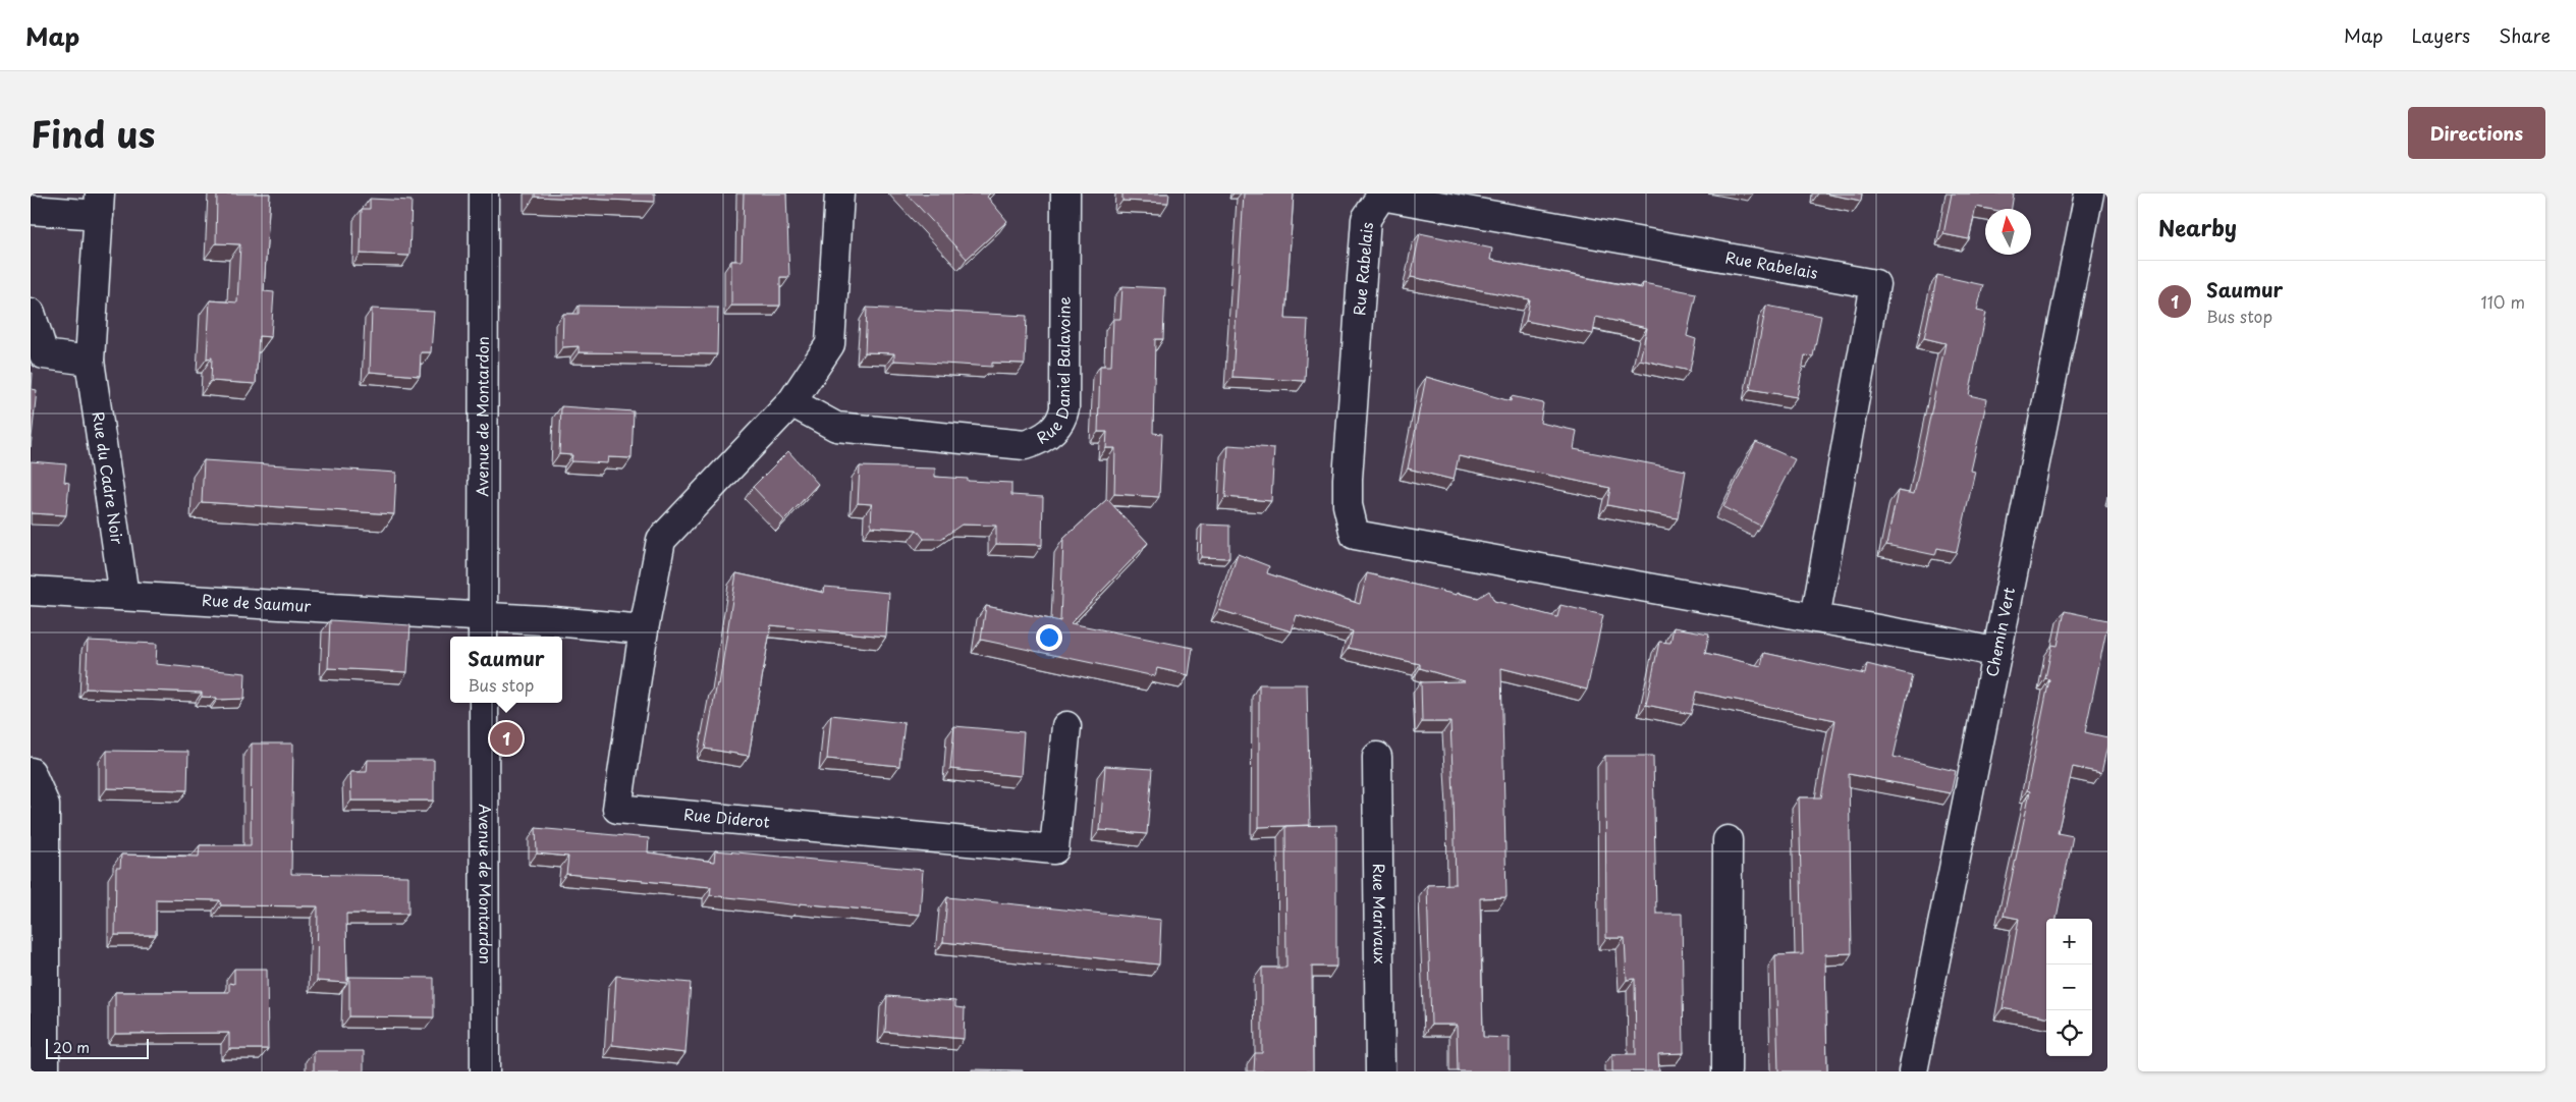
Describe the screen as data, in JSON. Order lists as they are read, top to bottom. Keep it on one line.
{"streets":{"street":["Rue Rabelais","Rue Daniel Balavoine","Avenue de Montardon","Rue du Cadre Noir","Rue de Saumur","Chemin Vert","Rue Diderot","Rue Marivaux"]},"crossings":[["Rue Rabelais","Chemin Vert"],["Avenue de Montardon","Rue de Saumur"],["Rue du Cadre Noir","Rue de Saumur"]],"scale_bar":"20 m","north":"top","page":{"header":"Map","nav":["Map","Layers","Share"],"title":"Find us","buttons":"Directions","heading":"Nearby","list":[{"mark":"1","name":"Saumur","note":"Bus stop","value":"110 m"}],"popup":["Saumur","Bus stop"],"pins":"1","map_buttons":["+","−"],"scale":"20 m"}}
